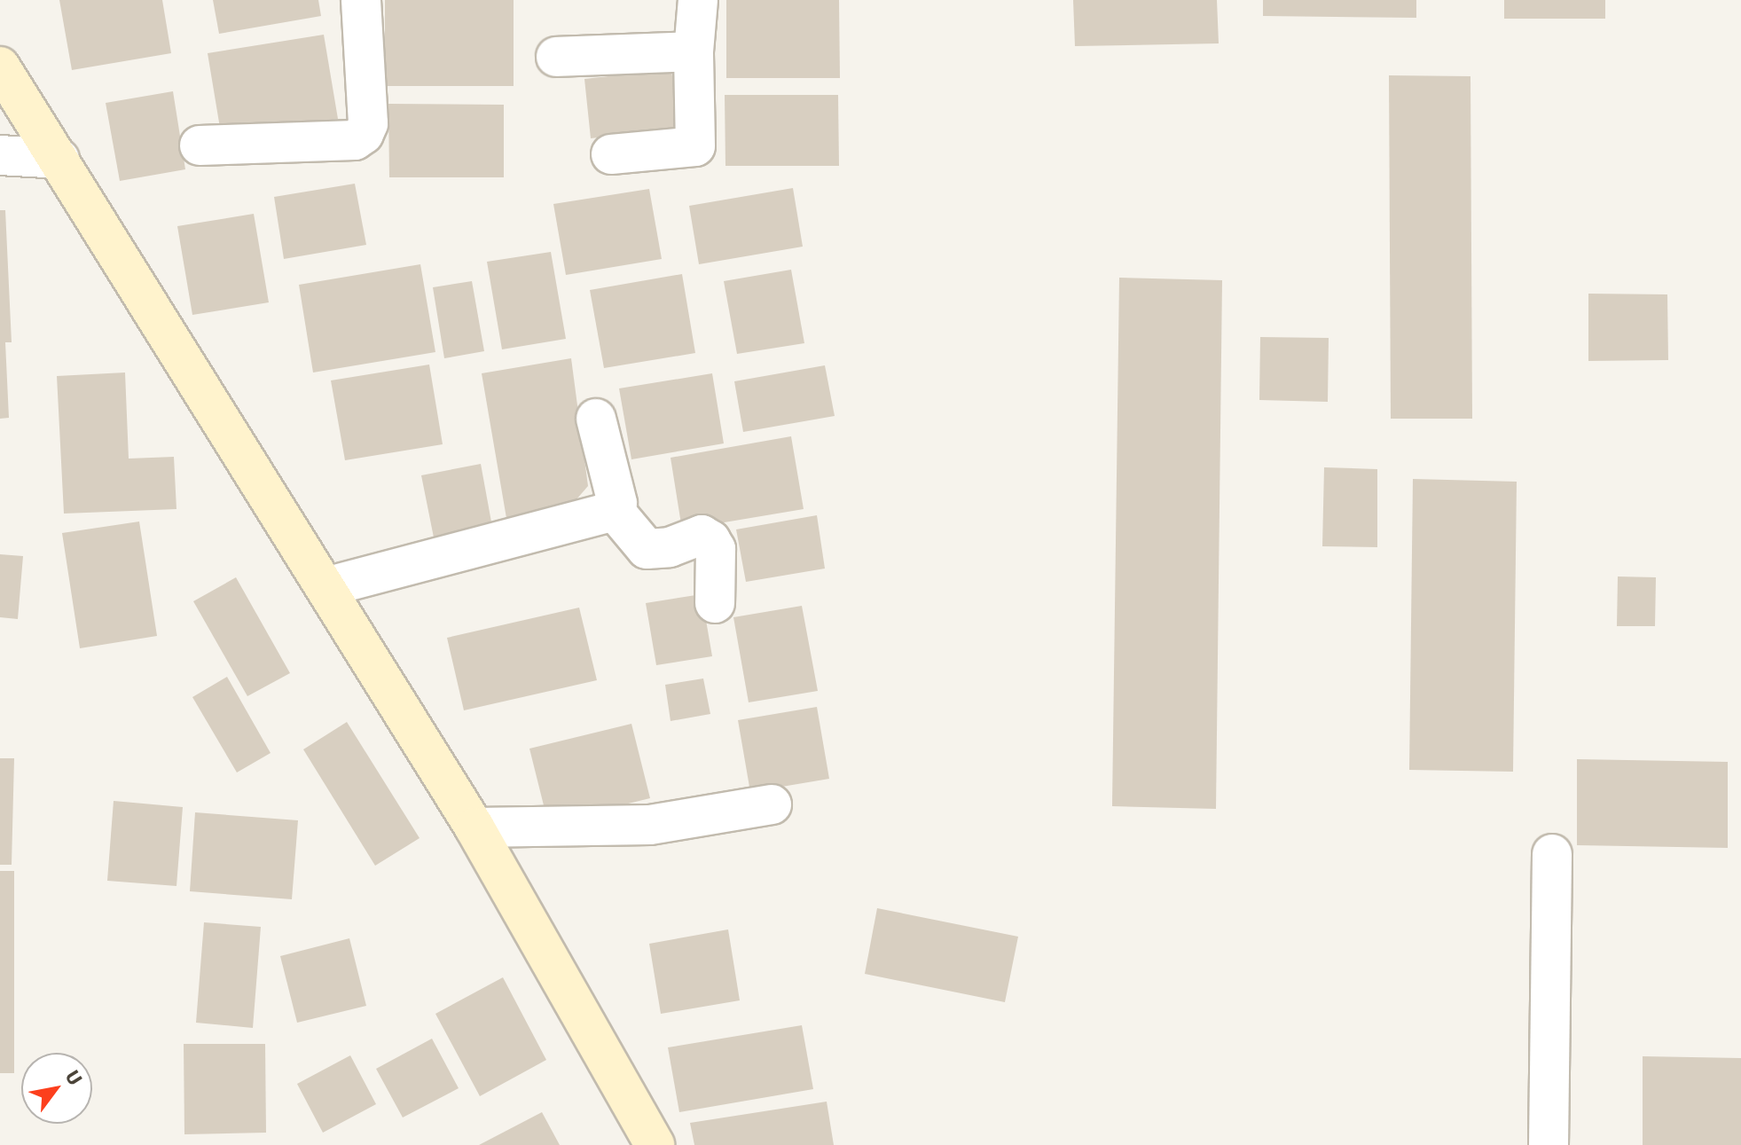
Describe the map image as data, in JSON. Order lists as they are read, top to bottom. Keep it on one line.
{"north":"top right"}
